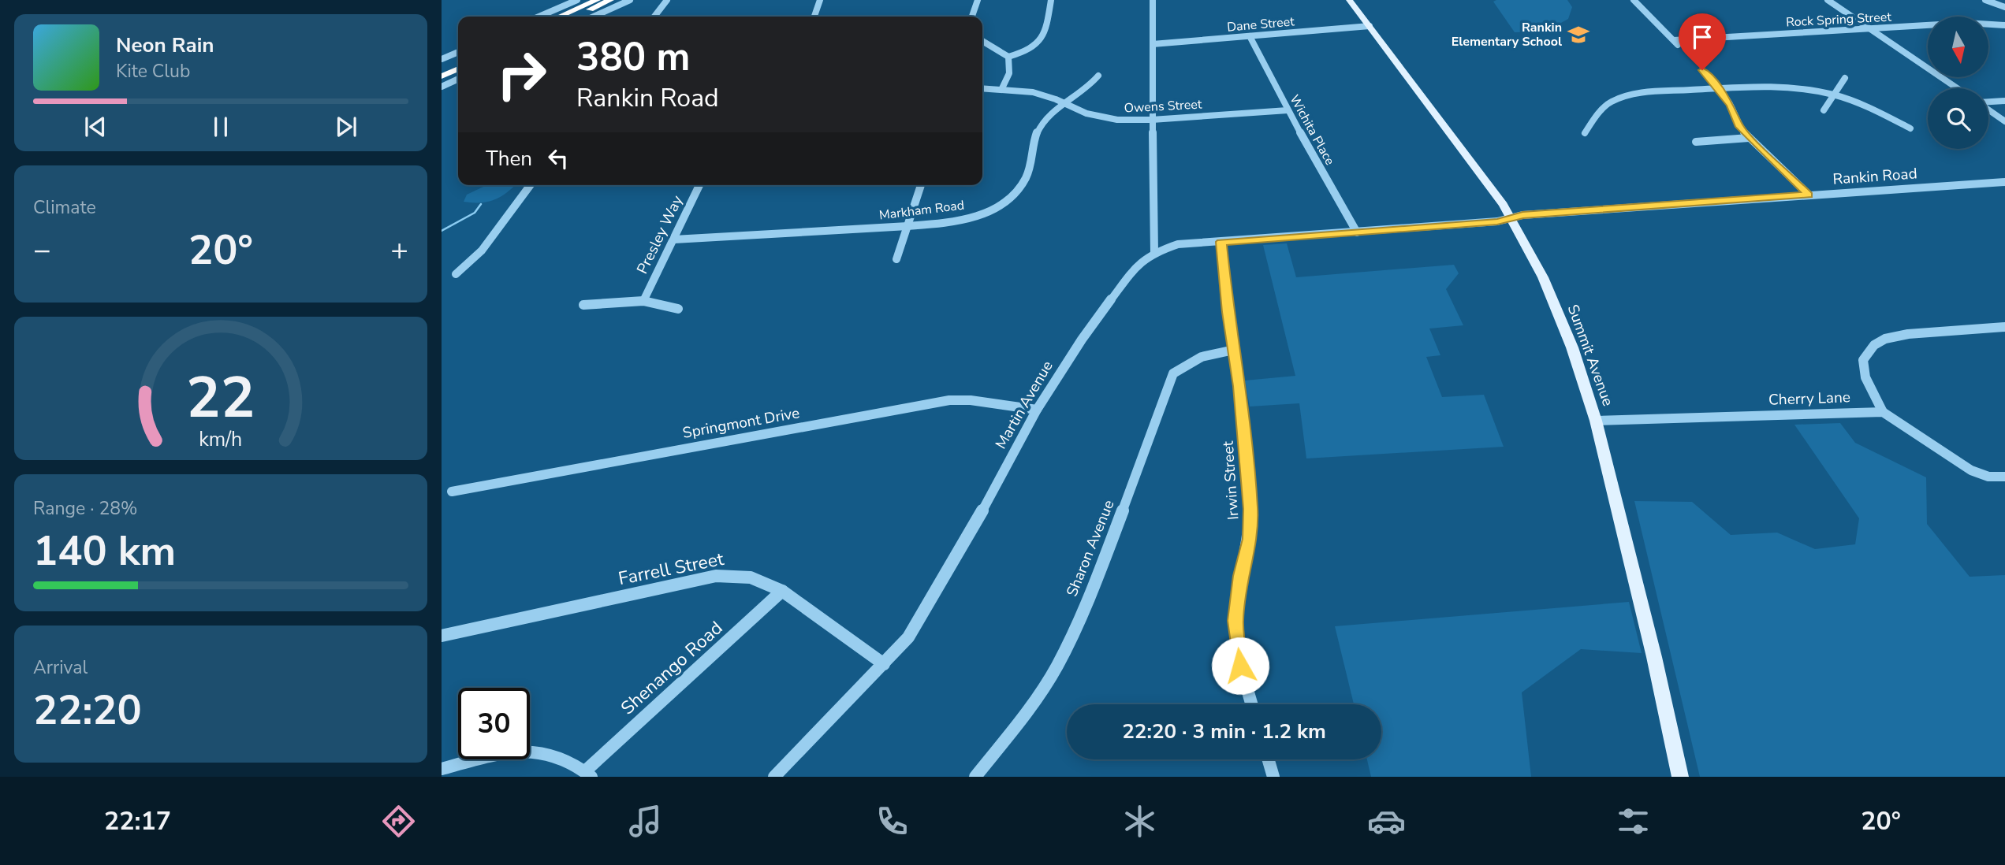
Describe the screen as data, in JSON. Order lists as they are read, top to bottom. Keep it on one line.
{"streets":{"main road":["Summit Avenue"],"street":["Rock Spring Street","Dane Street","Owens Street","Wichita Place","Rankin Road","Markham Road","Presley Way","Cherry Lane","Martin Avenue","Springmont Drive","Irwin Street","Sharon Avenue","Farrell Street","Shenango Road"]},"crossings":[["Dane Street","Wichita Place"],["Dane Street","Summit Avenue"],["Owens Street","Wichita Place"],["Owens Street","Markham Road"],["Wichita Place","Rankin Road"],["Rankin Road","Summit Avenue"],["Rankin Road","Martin Avenue"],["Rankin Road","Irwin Street"],["Markham Road","Presley Way"],["Summit Avenue","Cherry Lane"],["Martin Avenue","Springmont Drive"],["Martin Avenue","Farrell Street"],["Irwin Street","Sharon Avenue"],["Farrell Street","Shenango Road"]],"places":{"school or university":["Rankin Elementary School"]},"north":"bottom","page":{"turn":["380 m","Rankin Road"],"song":["Neon Rain","Kite Club"],"then":"Then","tile":["Climate",["Range · 28%","140 km"],["Arrival","22:20"]],"heat":["−","20°","+"],"limit":"30","trip":"22:20 · 3 min · 1.2 km","tabs":["22:17","20°"],"gauge":["22","km/h"]}}
